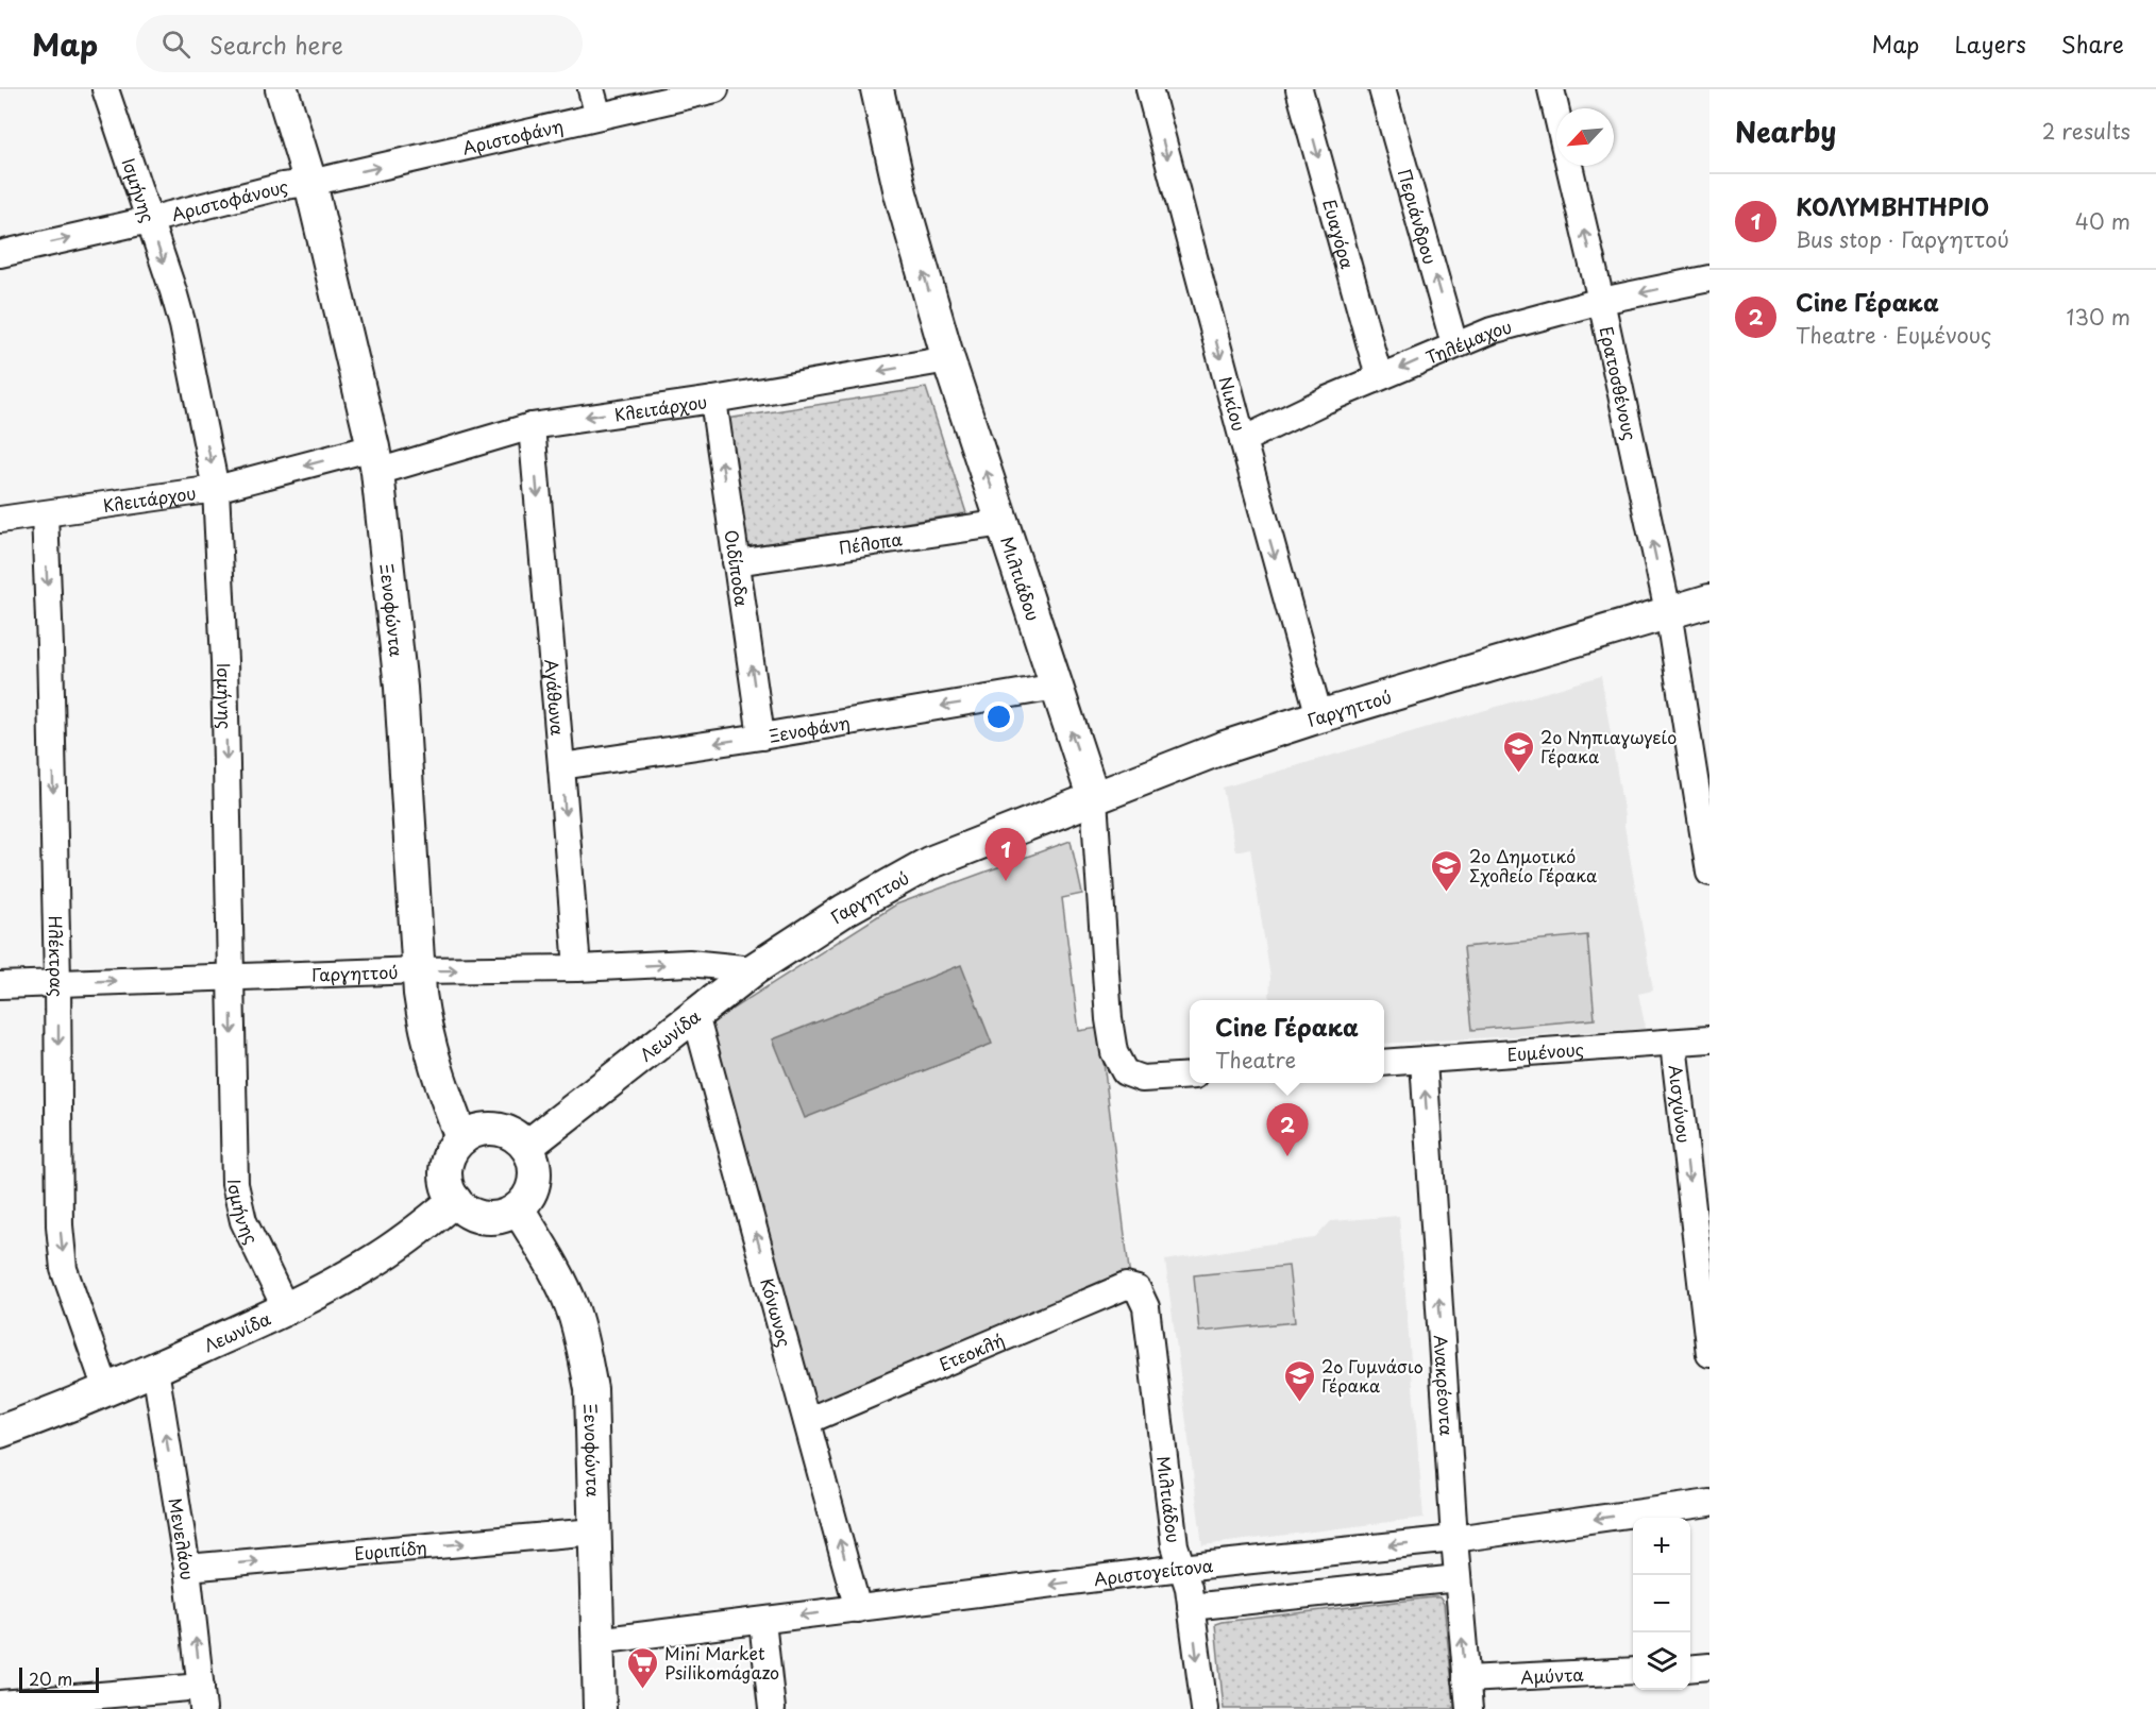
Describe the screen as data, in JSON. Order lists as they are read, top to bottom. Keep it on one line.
{"streets":{"street":["Αριστοφάνη","Ισμήνης","Αριστοφάνους","Περιάνδρου","Ευαγόρα","Τηλέμαχου","Ερατοσθένους","Νικίου","Κλειτάρχου","Πέλοπα","Οιδίποδα","Μιλτιάδου","Ξενοφώντα","Αγάθωνα","Γαργηττού","Ξενοφάνη","Ηλέκτρας","Λεωνίδα","Ευμένους","Αισχύνου","Κόνωνος","Ετεοκλή","Ανακρέοντα","Μενελάου","Ευριπίδη","Αριστογείτονα","Αμύντα"]},"crossings":[["Αριστοφάνη","Αριστοφάνους"],["Αριστοφάνη","Ξενοφώντα"],["Ισμήνης","Αριστοφάνους"],["Ισμήνης","Κλειτάρχου"],["Ισμήνης","Γαργηττού"],["Ισμήνης","Λεωνίδα"],["Αριστοφάνους","Ξενοφώντα"],["Περιάνδρου","Τηλέμαχου"],["Ευαγόρα","Τηλέμαχου"],["Τηλέμαχου","Ερατοσθένους"],["Τηλέμαχου","Νικίου"],["Ερατοσθένους","Γαργηττού"],["Νικίου","Γαργηττού"],["Κλειτάρχου","Οιδίποδα"],["Κλειτάρχου","Μιλτιάδου"],["Κλειτάρχου","Ξενοφώντα"],["Κλειτάρχου","Αγάθωνα"],["Κλειτάρχου","Ηλέκτρας"],["Πέλοπα","Οιδίποδα"],["Πέλοπα","Μιλτιάδου"],["Οιδίποδα","Ξενοφάνη"],["Μιλτιάδου","Γαργηττού"],["Μιλτιάδου","Ξενοφάνη"],["Μιλτιάδου","Ετεοκλή"],["Μιλτιάδου","Αριστογείτονα"],["Ξενοφώντα","Γαργηττού"],["Ξενοφώντα","Λεωνίδα"],["Ξενοφώντα","Ευριπίδη"],["Ξενοφώντα","Αριστογείτονα"],["Αγάθωνα","Γαργηττού"],["Αγάθωνα","Ξενοφάνη"],["Γαργηττού","Ηλέκτρας"],["Γαργηττού","Λεωνίδα"],["Ηλέκτρας","Λεωνίδα"],["Λεωνίδα","Κόνωνος"],["Λεωνίδα","Μενελάου"],["Ευμένους","Αισχύνου"],["Ευμένους","Ανακρέοντα"],["Κόνωνος","Ετεοκλή"],["Κόνωνος","Αριστογείτονα"],["Ανακρέοντα","Αριστογείτονα"],["Ανακρέοντα","Αμύντα"],["Μενελάου","Ευριπίδη"]],"one_way":["Αριστοφάνη","Ισμήνης","Αριστοφάνους","Περιάνδρου","Ευαγόρα","Τηλέμαχου","Ερατοσθένους","Νικίου","Κλειτάρχου","Οιδίποδα","Αγάθωνα","Ξενοφάνη","Ηλέκτρας","Αισχύνου","Κόνωνος","Ανακρέοντα","Μενελάου","Ευριπίδη"],"places":{"school or university":["2ο Νηπιαγωγείο Γέρακα","2ο Δημοτικό Σχολείο Γέρακα","2ο Γυμνάσιο Γέρακα"],"supermarket":["Mini Market Psilikomágazo"]},"scale_bar":"20 m","north":"bottom left","page":{"header":"Map","search":"Search here","nav":["Map","Layers","Share"],"heading":["Nearby","2 results"],"list":[{"mark":"1","name":"ΚΟΛΥΜΒΗΤΗΡΙΟ","note":"Bus stop · Γαργηττού","value":"40 m"},{"mark":"2","name":"Cine Γέρακα","note":"Theatre · Ευμένους","value":"130 m"}],"pins":["1","2"],"popup":["Cine Γέρακα","Theatre"],"map_buttons":["+","−"],"scale":"20 m"}}
